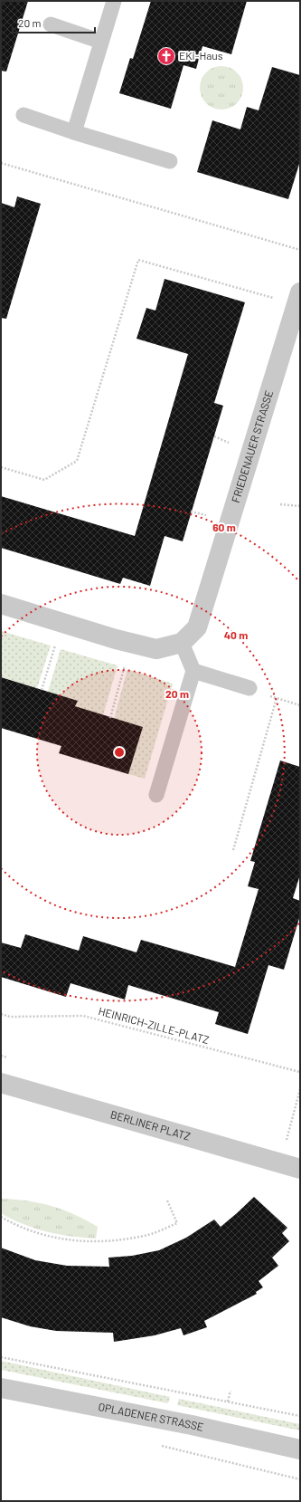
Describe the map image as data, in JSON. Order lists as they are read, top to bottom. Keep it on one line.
{"streets":{"street":["FRIEDENAUER STRASSE","BERLINER PLATZ","OPLADENER STRASSE"],"path":["HEINRICH-ZILLE-PLATZ"]},"places":{"church":["EKi-Haus"]},"scale_bar":"20 m","rings":["60 m","40 m","20 m"]}
